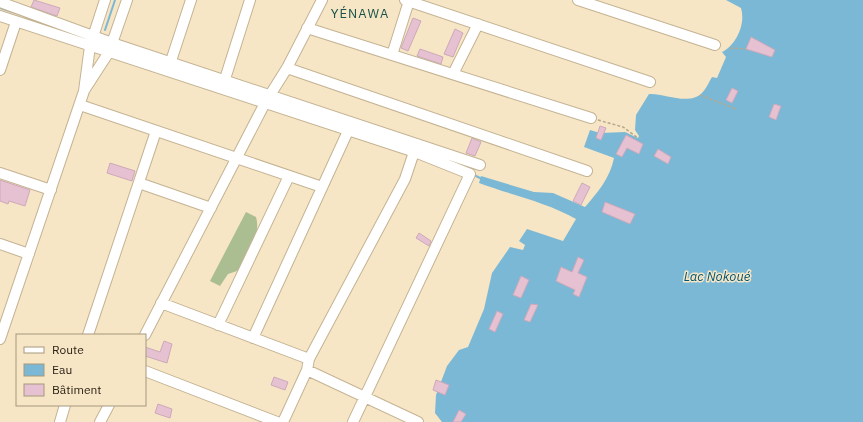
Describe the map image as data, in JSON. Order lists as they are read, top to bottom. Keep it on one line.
{"districts":["YÉNAWA"],"water":["Lac Nokoué"],"legend":["Route","Eau","Bâtiment"]}
